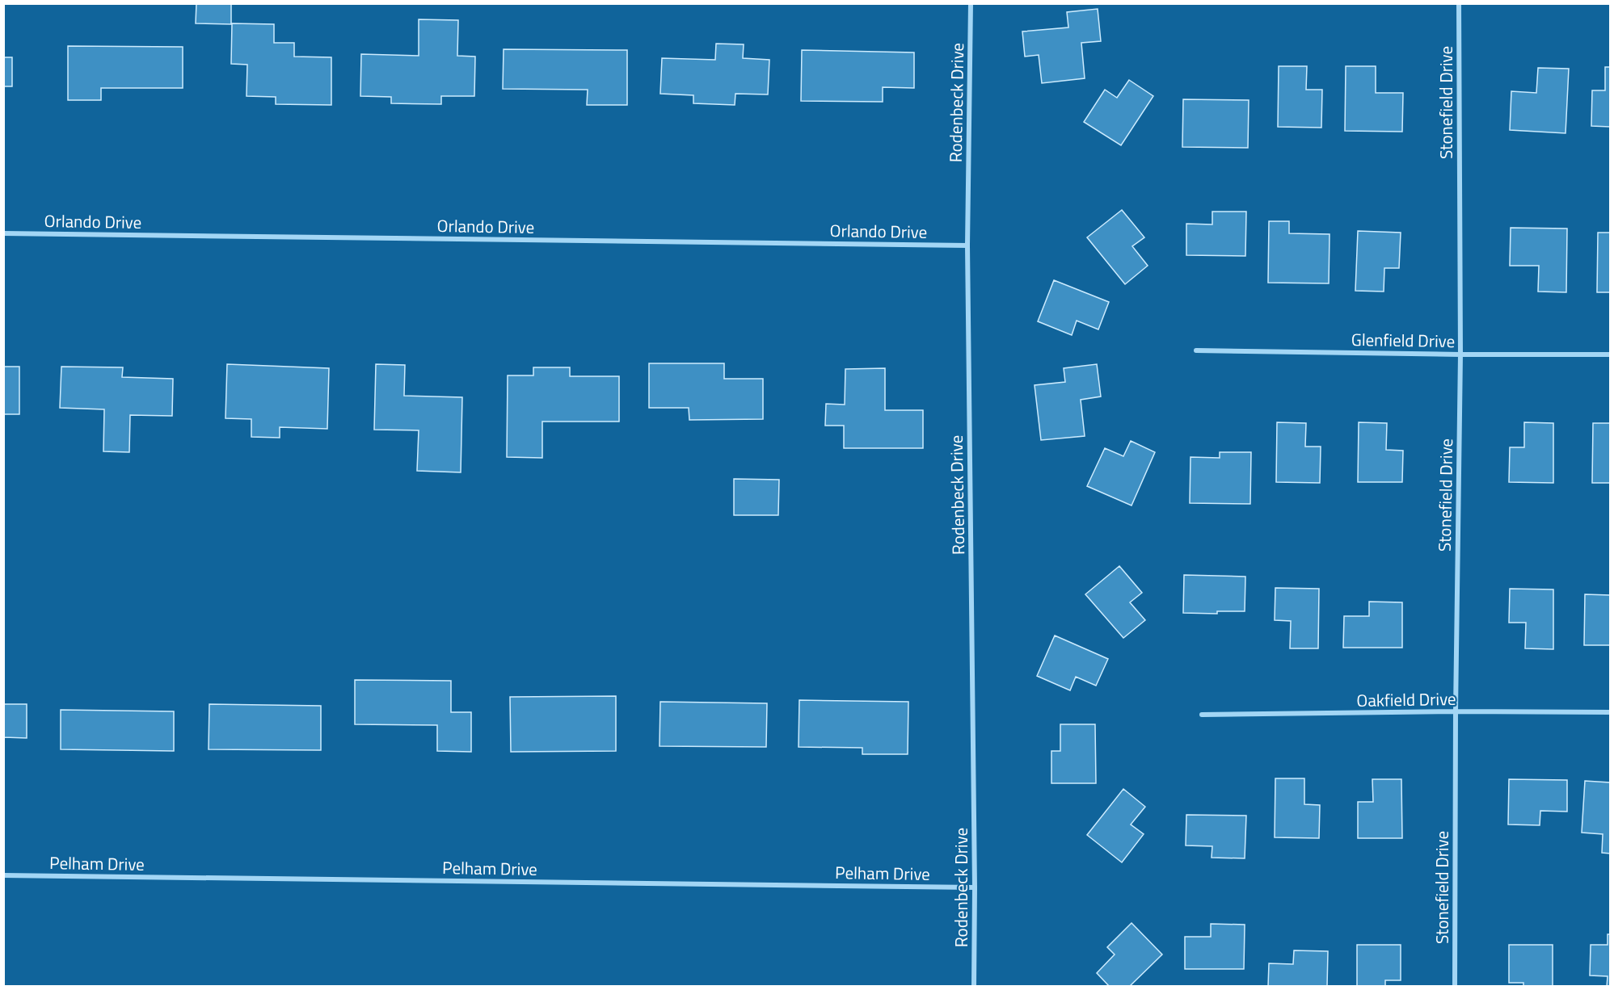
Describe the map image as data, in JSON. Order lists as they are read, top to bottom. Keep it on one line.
{"streets":{"street":["Rodenbeck Drive","Stonefield Drive","Orlando Drive","Glenfield Drive","Oakfield Drive","Pelham Drive"]},"crossings":[["Rodenbeck Drive","Orlando Drive"],["Rodenbeck Drive","Pelham Drive"],["Stonefield Drive","Glenfield Drive"],["Stonefield Drive","Oakfield Drive"]]}
